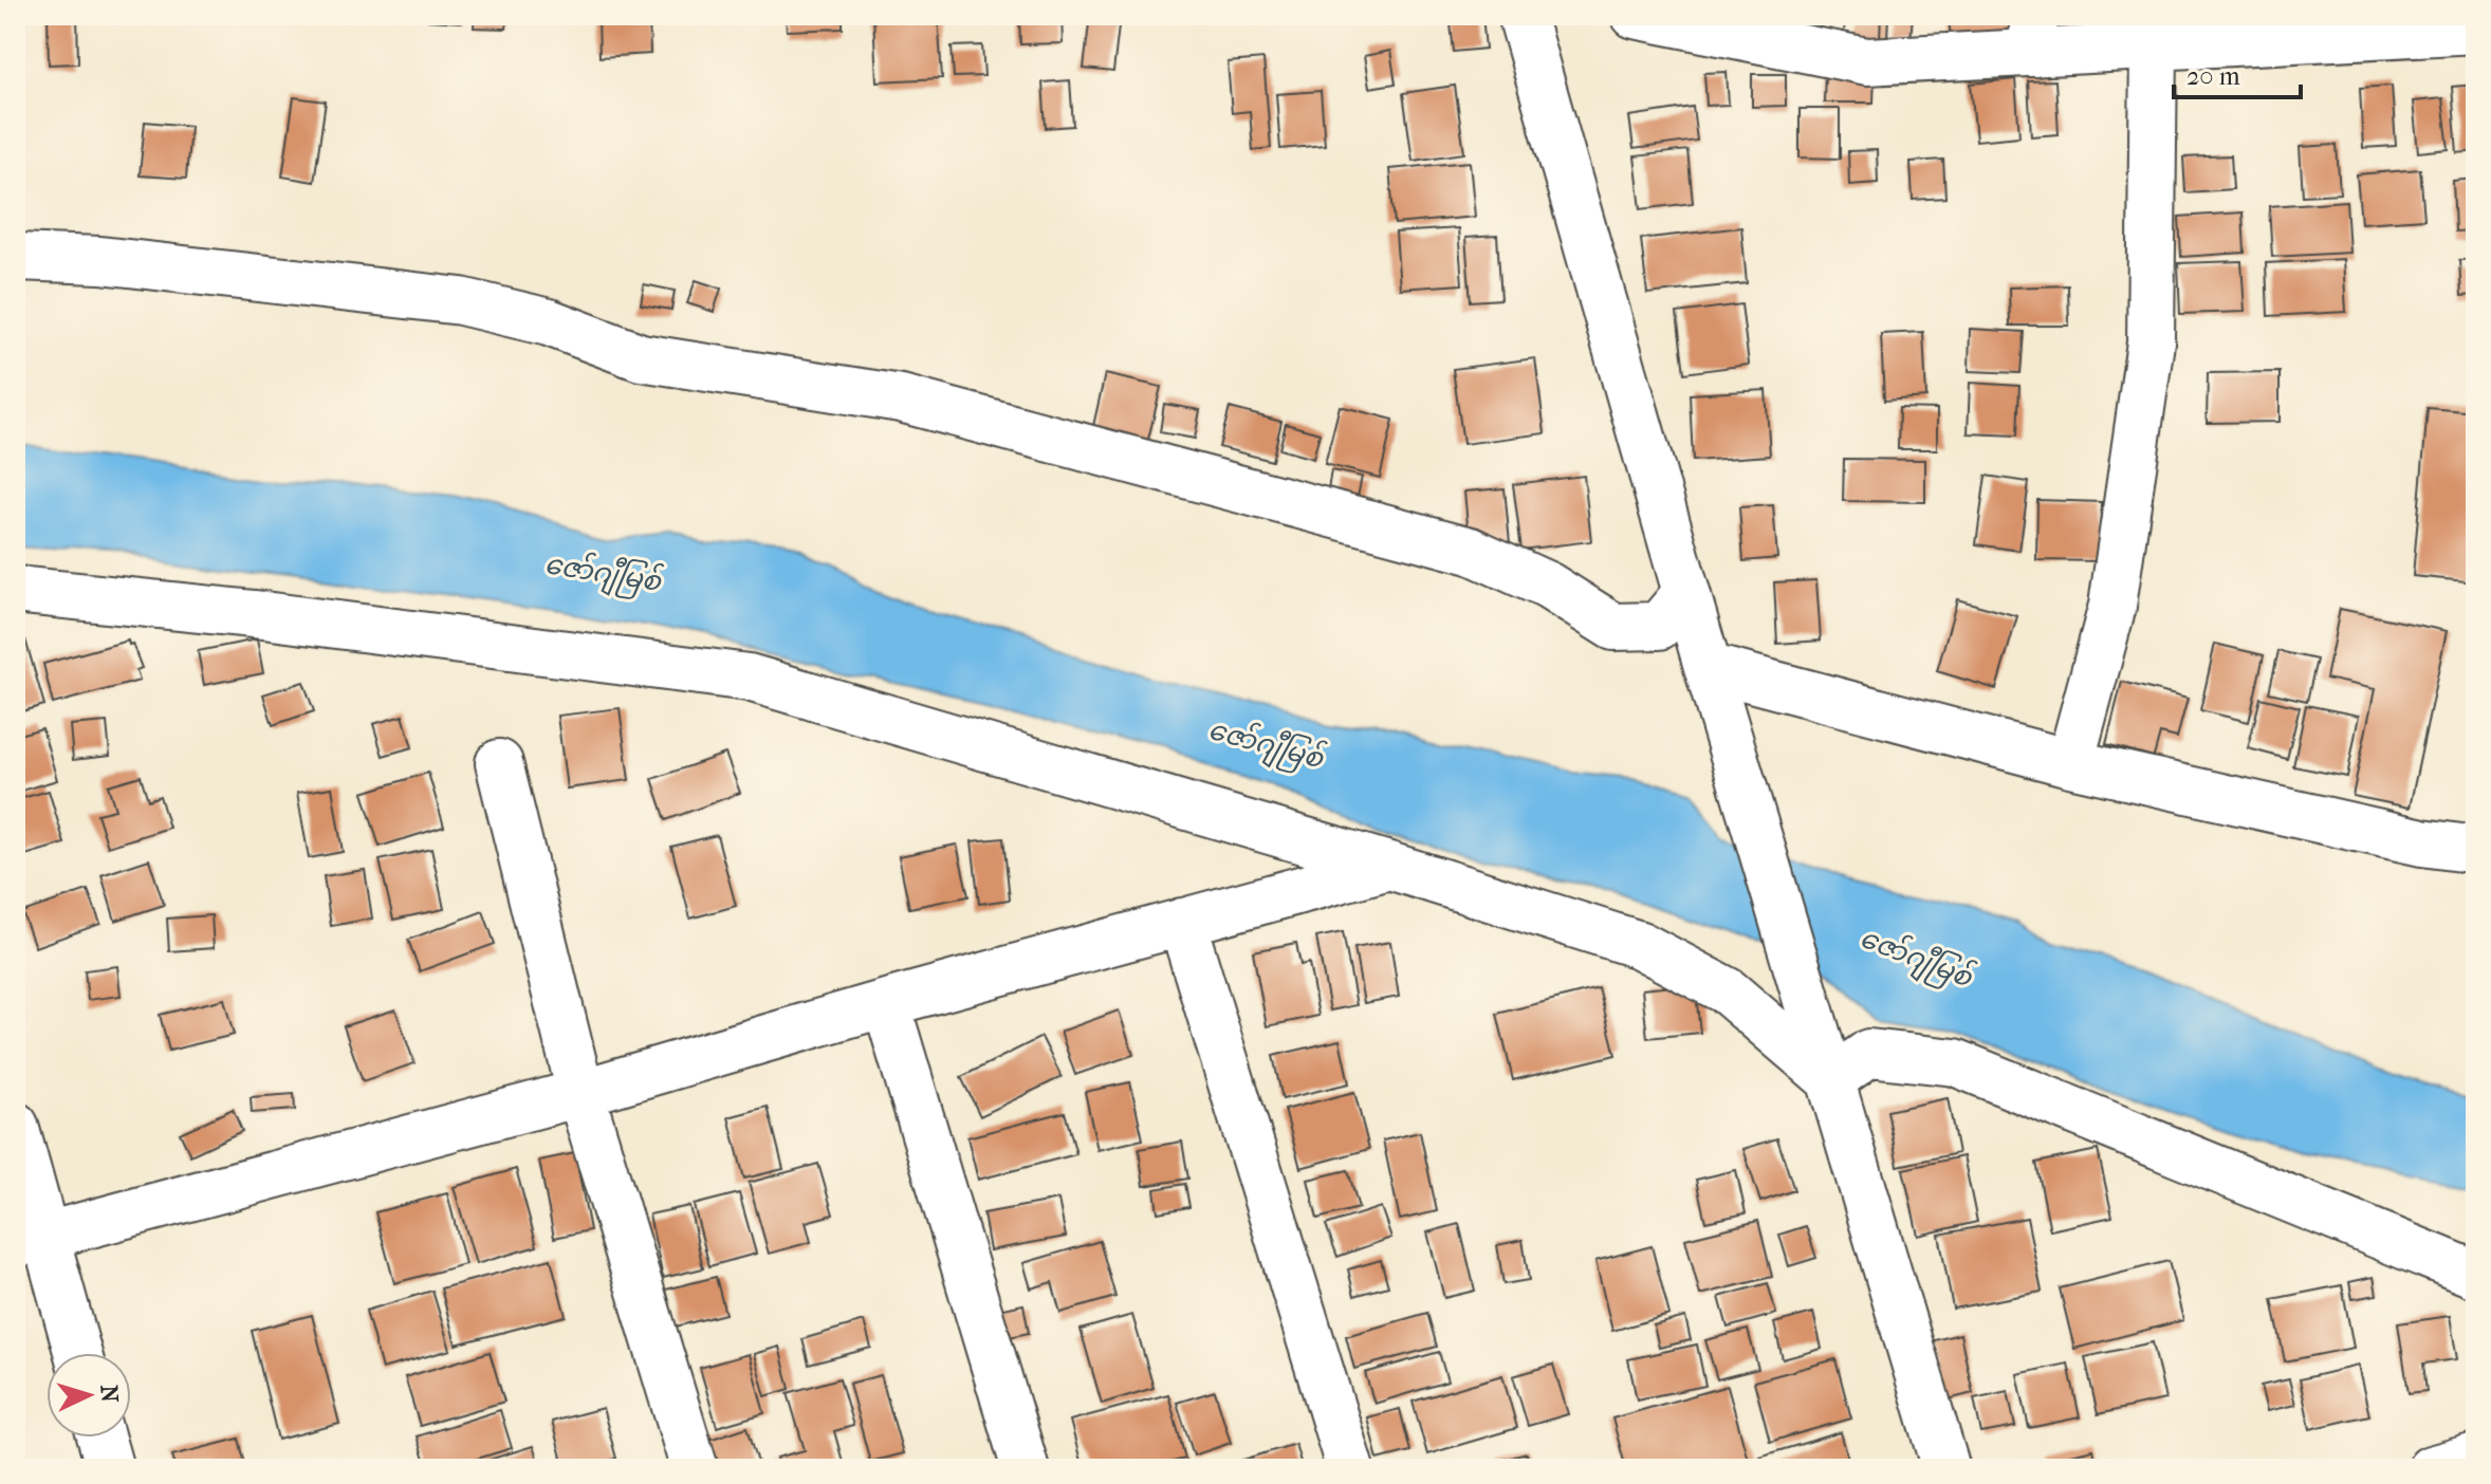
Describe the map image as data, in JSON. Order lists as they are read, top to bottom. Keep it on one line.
{"water":["ဇော်ဂျီမြစ်"],"scale_bar":"20 m","north":"right"}
